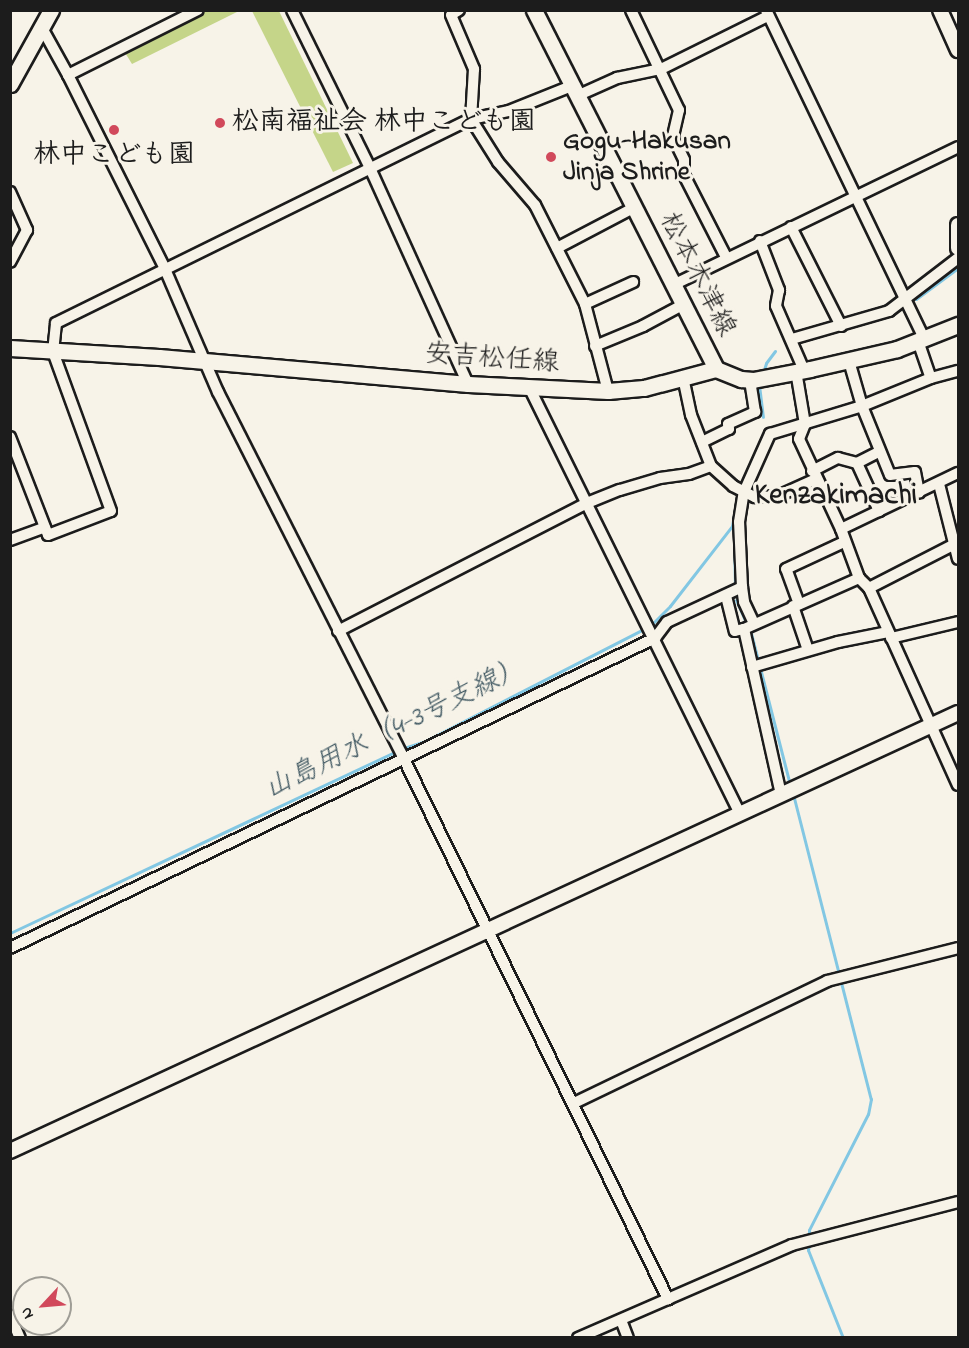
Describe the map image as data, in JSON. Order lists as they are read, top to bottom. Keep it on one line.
{"streets":{"main road":["松本木津線","安吉松任線"]},"crossings":[["松本木津線","安吉松任線"]],"districts":["Kenzakimachi"],"water":["山島用水（4-3号支線）"],"places":["松南福祉会 林中こども園","林中こども園","Gogu-Hakusan Jinja Shrine"],"north":"bottom left"}
